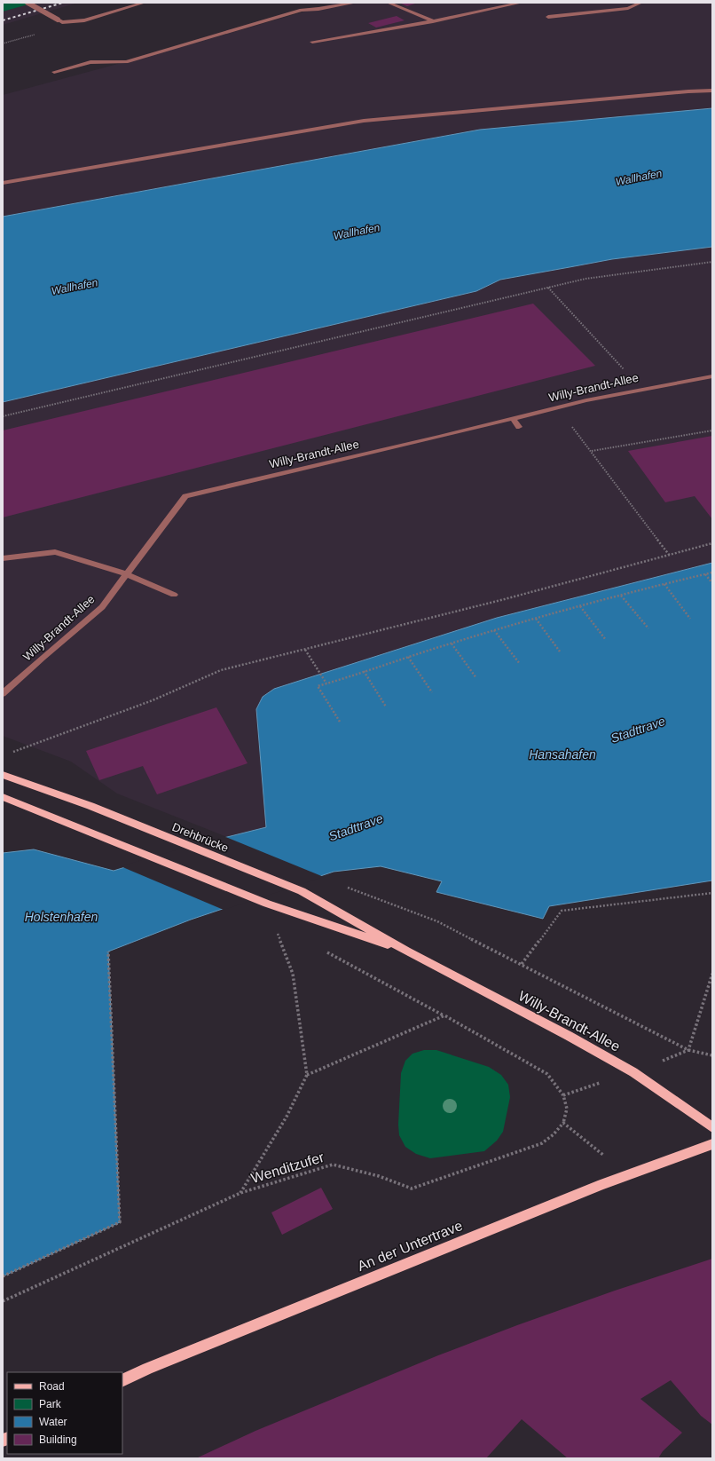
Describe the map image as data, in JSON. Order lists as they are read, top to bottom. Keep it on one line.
{"streets":{"main road":["Willy-Brandt-Allee","Drehbrücke","An der Untertrave"],"path":["Wenditzufer"]},"crossings":[["Willy-Brandt-Allee","Drehbrücke"]],"water":["Wallhafen","Stadttrave","Hansahafen","Holstenhafen"],"legend":["Road","Park","Water","Building"]}
